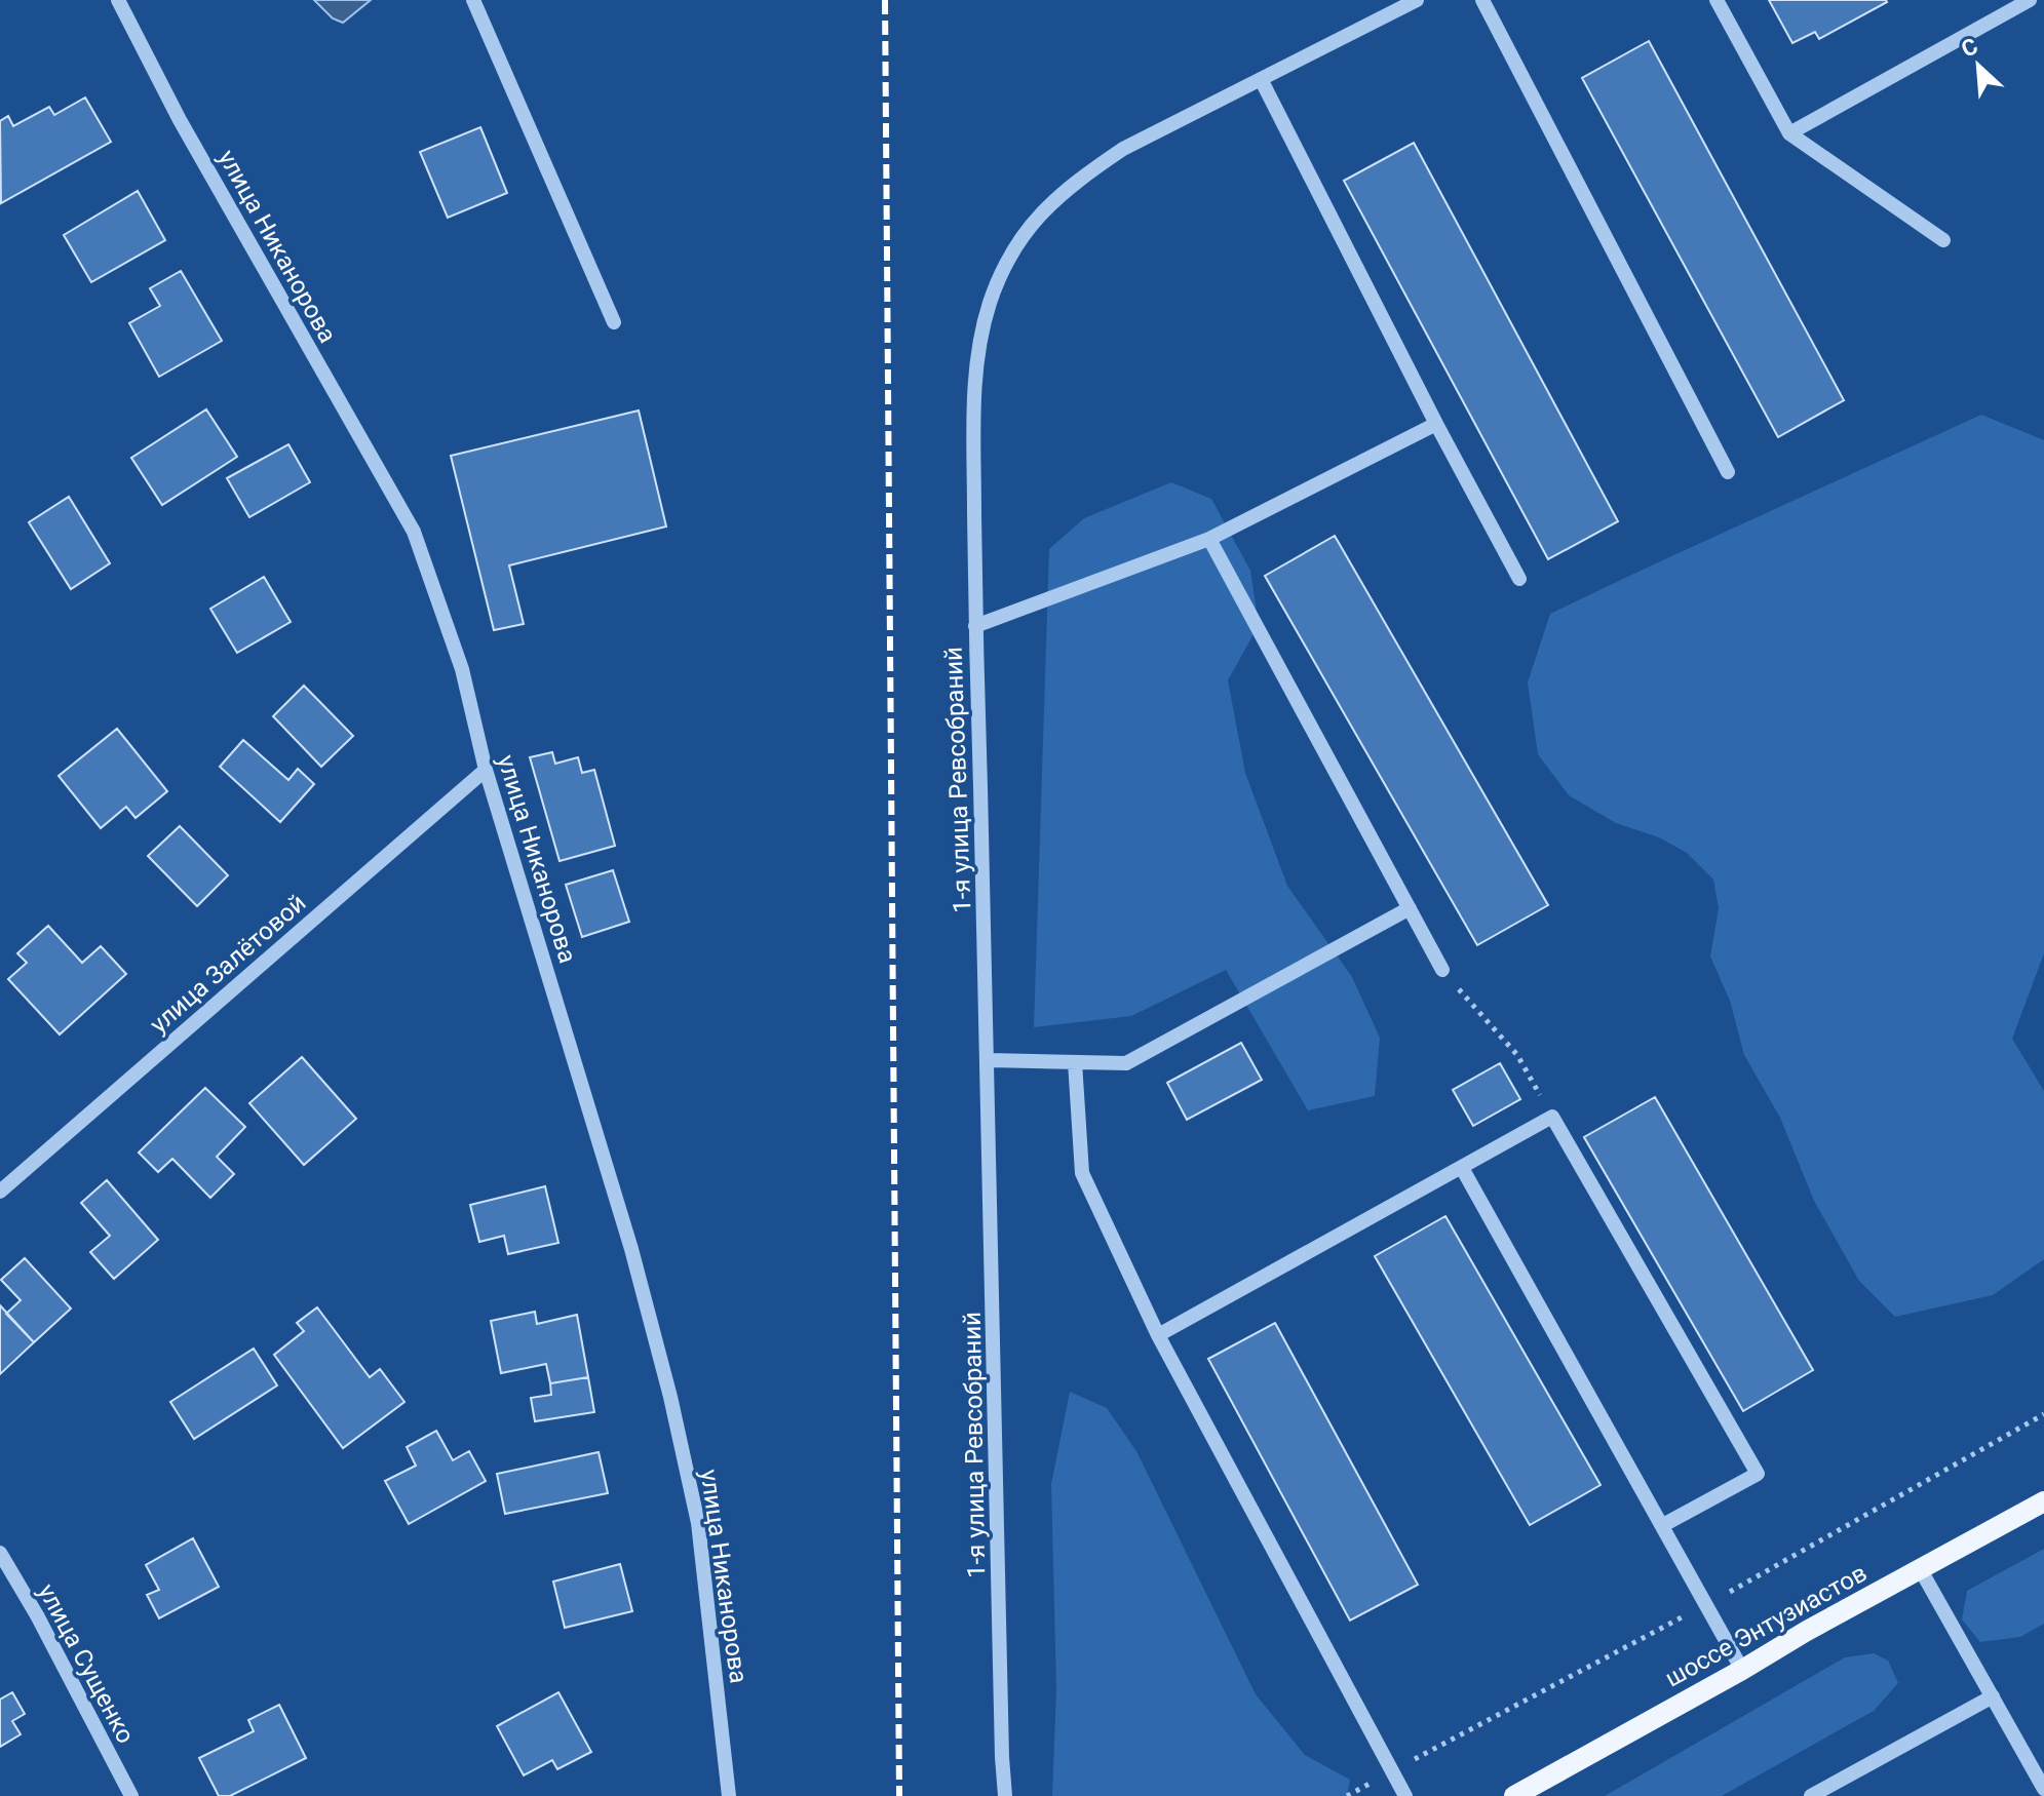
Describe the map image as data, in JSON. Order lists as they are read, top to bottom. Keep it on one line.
{"streets":{"main road":["шоссе Энтузиастов"],"street":["улица Никанорова","1-я улица Ревсобраний","улица Залётовой","улица Сущенко"]},"crossings":[["улица Никанорова","улица Залётовой"]],"north":"top left"}
